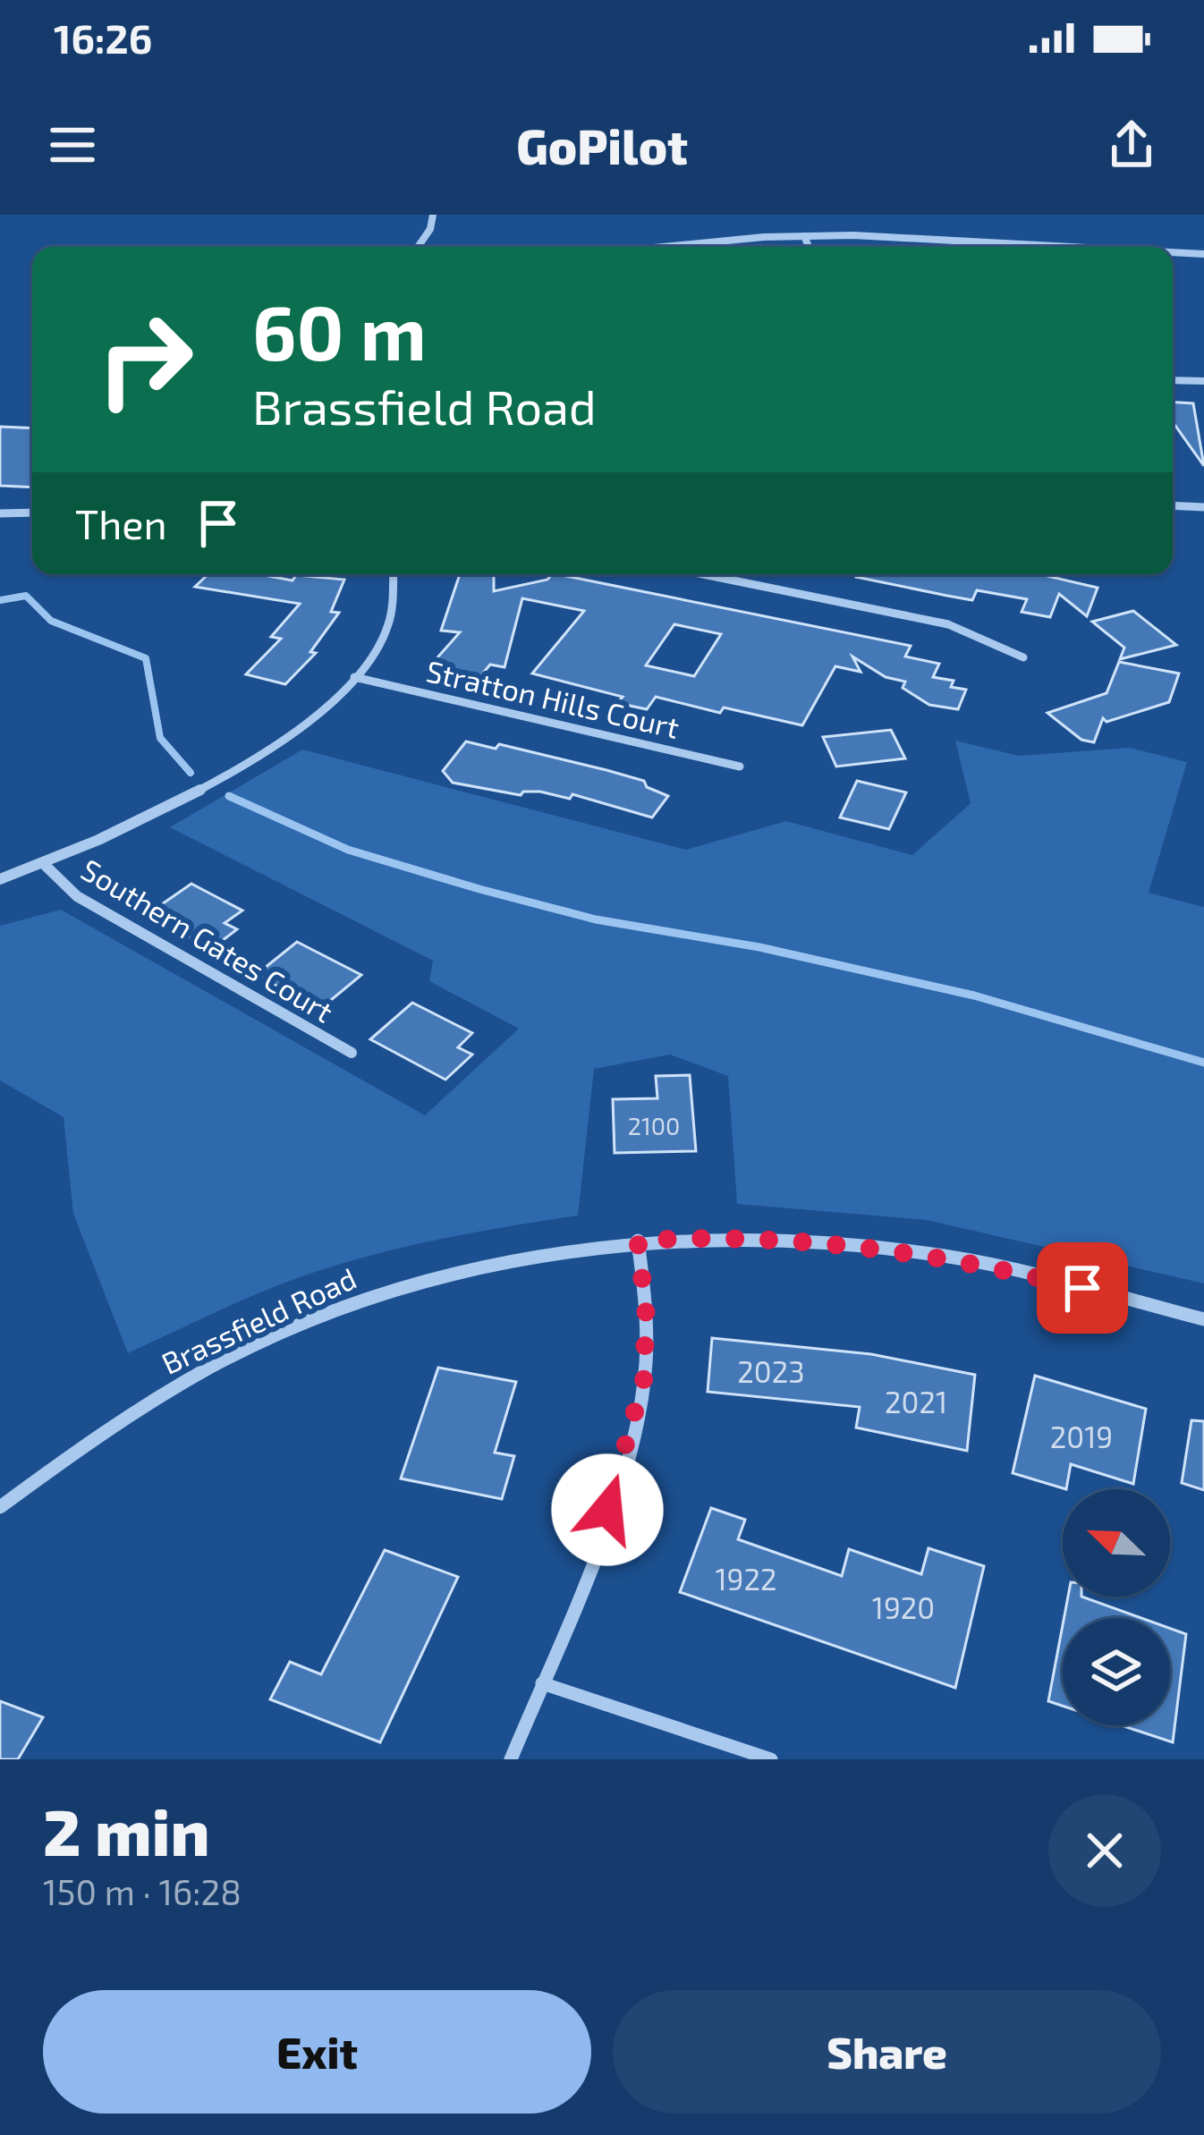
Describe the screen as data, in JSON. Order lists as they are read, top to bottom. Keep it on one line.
{"streets":{"street":["Stratton Hills Court","Southern Gates Court","Brassfield Road"]},"house_numbers":["2100","2023","2021","2019","1922","1920"],"north":"top left","page":{"status":"16:26","header":"GoPilot","turn":["60 m","Brassfield Road"],"then":"Then","heading":["2 min","150 m · 16:28"],"buttons":["Exit","Share"]}}
